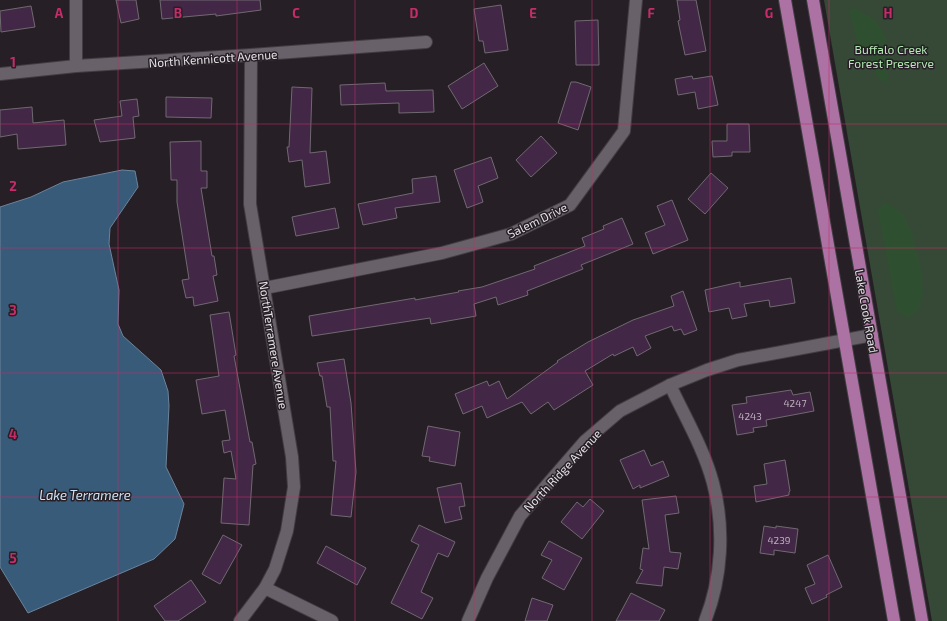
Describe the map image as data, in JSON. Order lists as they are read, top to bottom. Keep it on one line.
{"streets":{"main road":["Lake Cook Road"],"street":["North Kennicott Avenue","Salem Drive","NorthTerramere Avenue","North Ridge Avenue"]},"crossings":[["North Kennicott Avenue","NorthTerramere Avenue"],["Salem Drive","NorthTerramere Avenue"],["Lake Cook Road","North Ridge Avenue"]],"water":["Lake Terramere"],"parks":["Buffalo Creek Forest Preserve"],"house_numbers":["4247","4243","4239"],"grid":{"columns":["A","B","C","D","E","F","G","H"],"rows":["1","2","3","4","5"]}}
